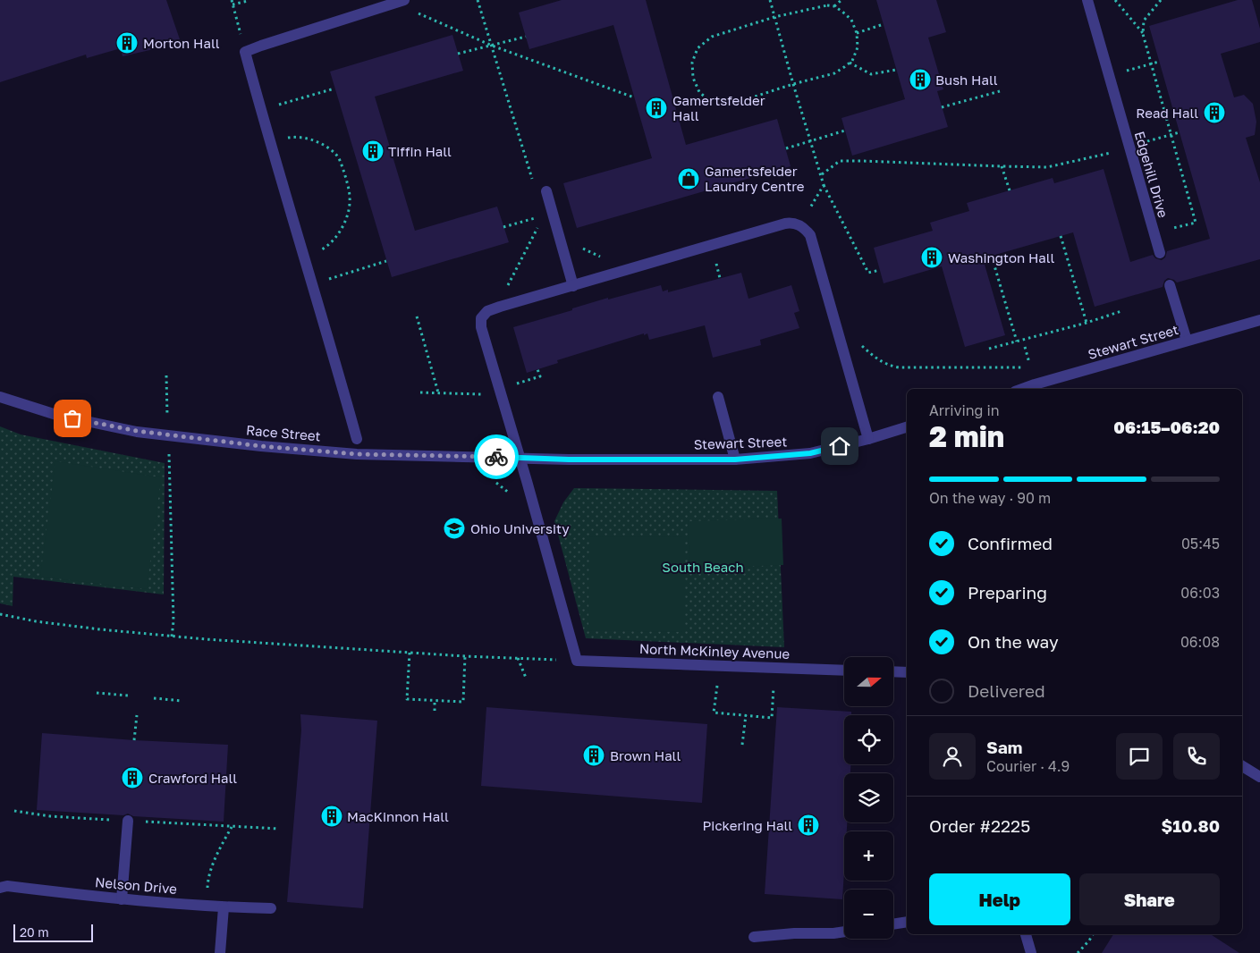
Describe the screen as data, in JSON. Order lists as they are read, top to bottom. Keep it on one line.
{"streets":{"street":["Edgehill Drive","Stewart Street","Race Street","North McKinley Avenue","Nelson Drive"]},"crossings":[["Stewart Street","Race Street"]],"parks":["South Beach"],"places":{"building":["Morton Hall","Bush Hall","Gamertsfelder Hall","Read Hall","Tiffin Hall","Washington Hall","Brown Hall","Crawford Hall","MacKinnon Hall","Pickering Hall"],"shop":["Gamertsfelder Laundry Centre"],"school or university":["Ohio University"]},"scale_bar":"20 m","north":"right","page":{"heading":["2 min","Arriving in","06:15–06:20"],"panel":["Sam","Courier · 4.9","Order #2225","$10.80"],"bar":"On the way · 90 m","list":[["Confirmed","05:45"],["Preparing","06:03"],["On the way","06:08"],"Delivered"],"map_buttons":["+","−"],"buttons":["Help","Share"],"scale":"20 m"}}
